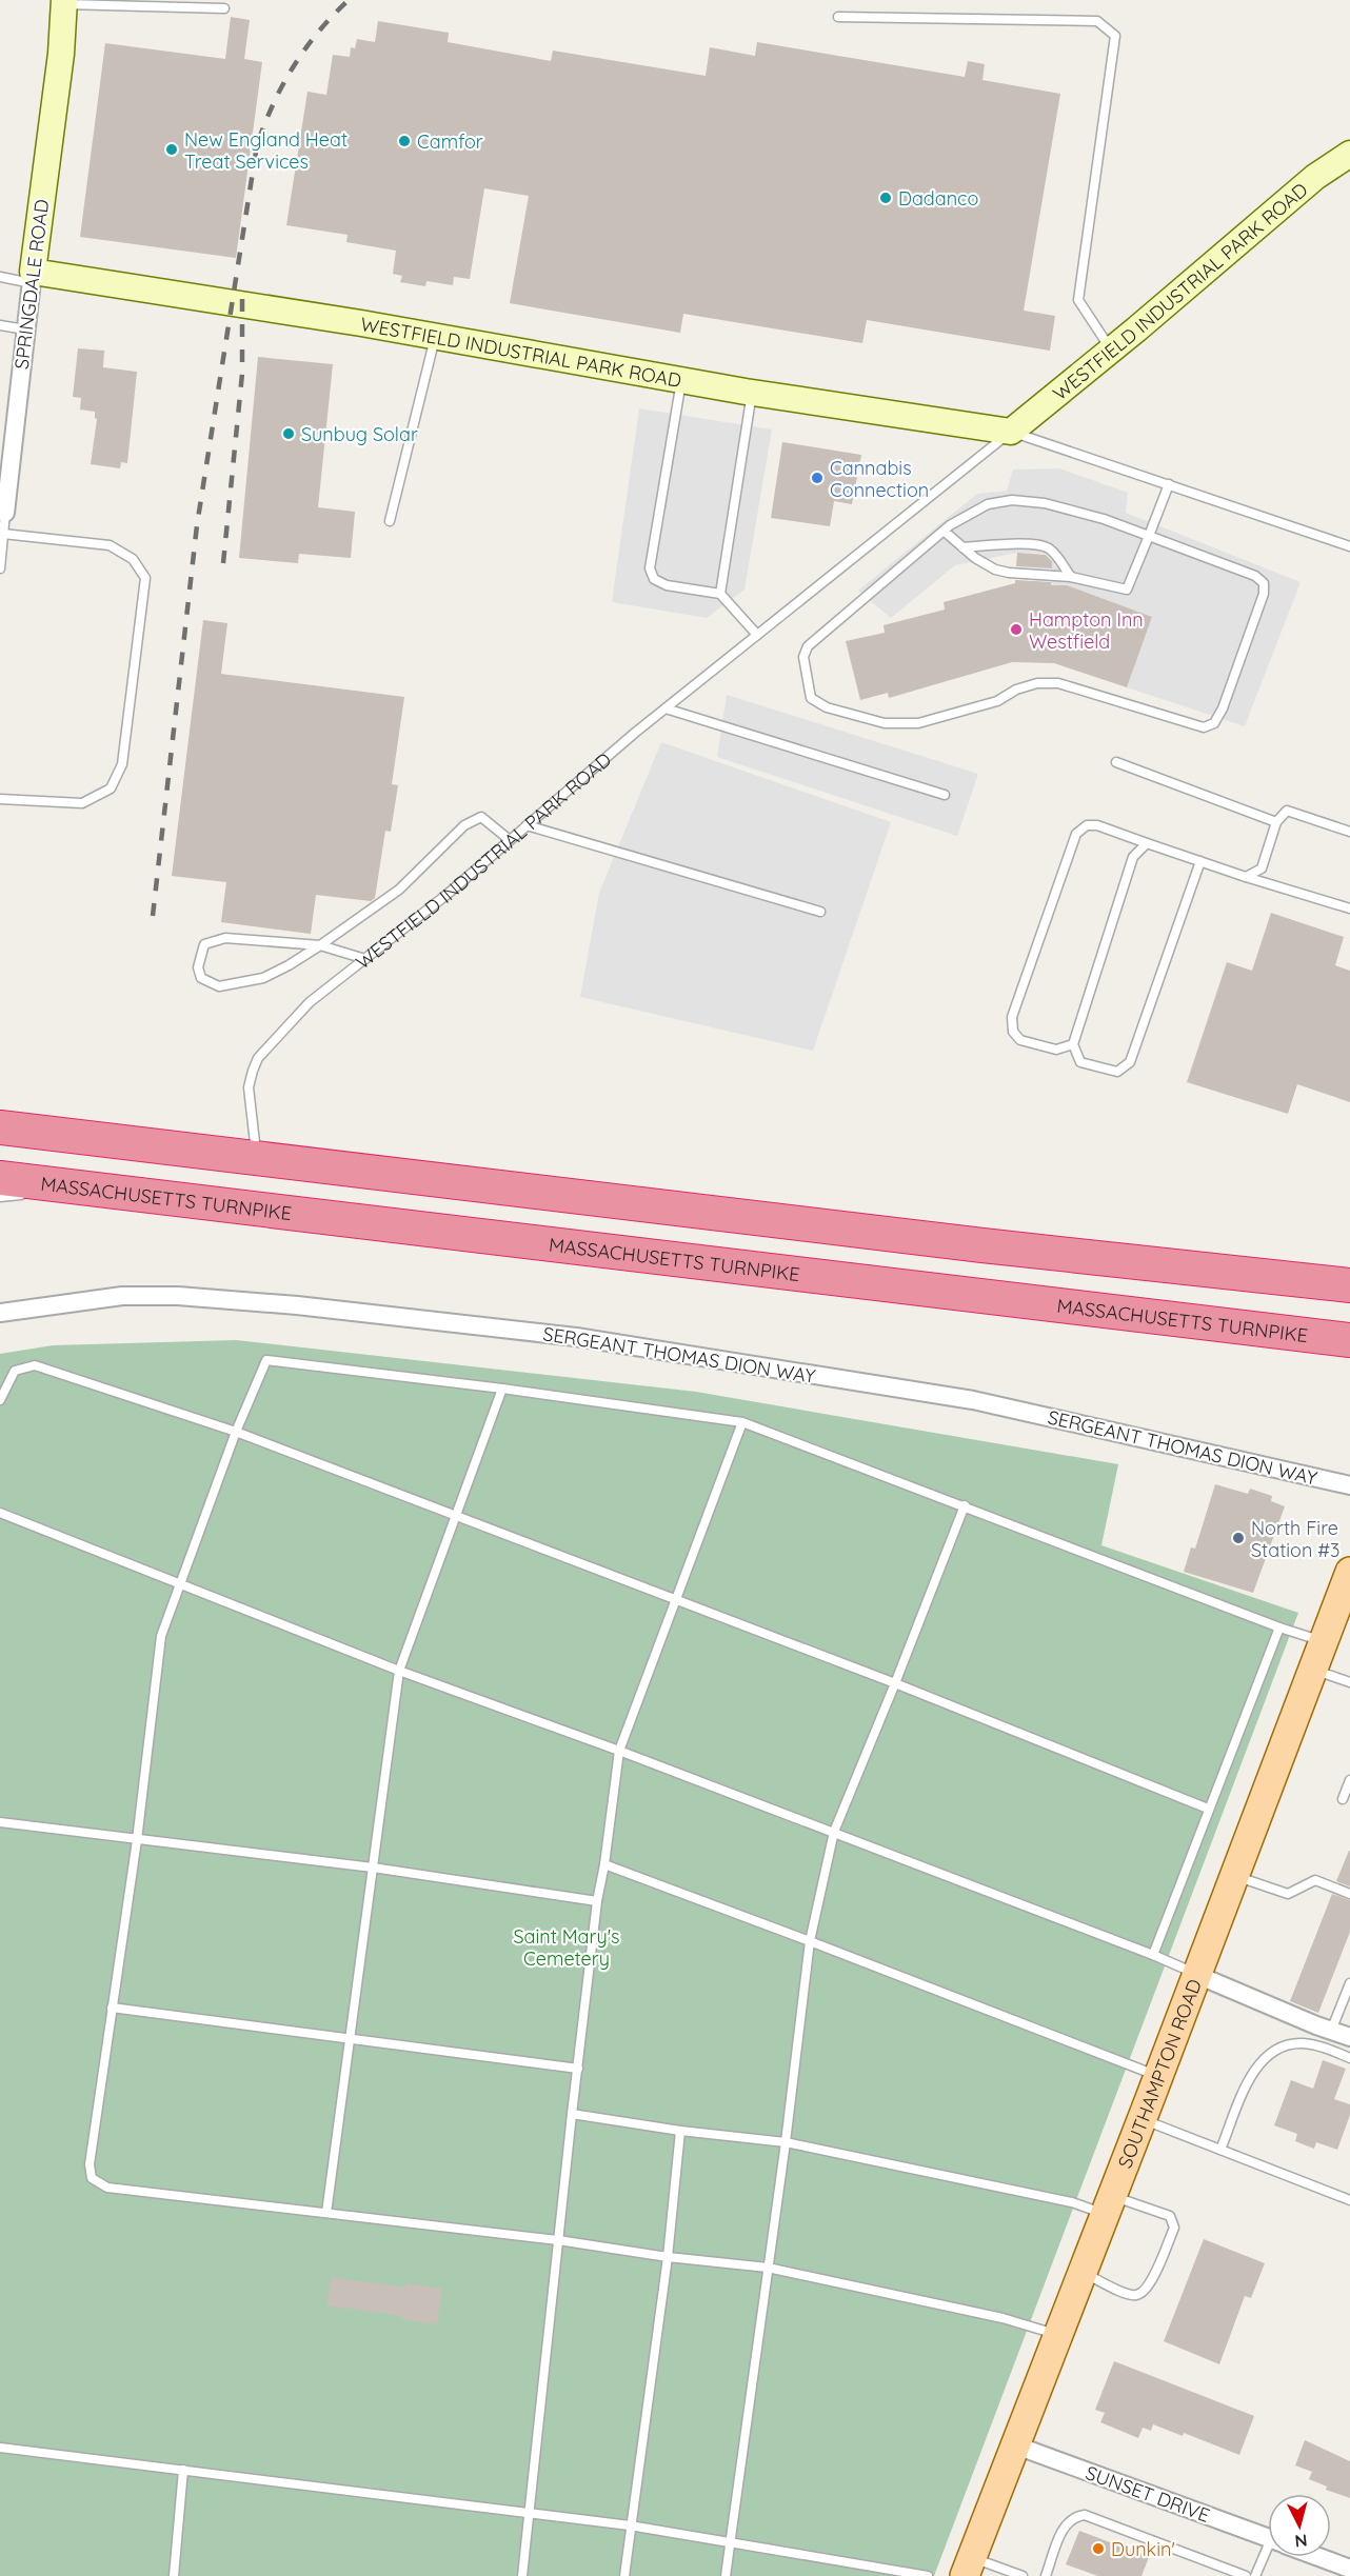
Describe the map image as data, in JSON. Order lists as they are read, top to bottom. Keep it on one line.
{"streets":{"highway":["MASSACHUSETTS TURNPIKE"],"main road":["SOUTHAMPTON ROAD"],"street":["SPRINGDALE ROAD","WESTFIELD INDUSTRIAL PARK ROAD","SERGEANT THOMAS DION WAY","SUNSET DRIVE"]},"crossings":[["SPRINGDALE ROAD","WESTFIELD INDUSTRIAL PARK ROAD"],["SOUTHAMPTON ROAD","SUNSET DRIVE"]],"parks":["Saint Mary's Cemetery"],"places":["Camfor","New England Heat Treat Services","Dadanco","Sunbug Solar","Cannabis Connection","Hampton Inn Westfield","North Fire Station #3","Dunkin'"],"north":"bottom"}
